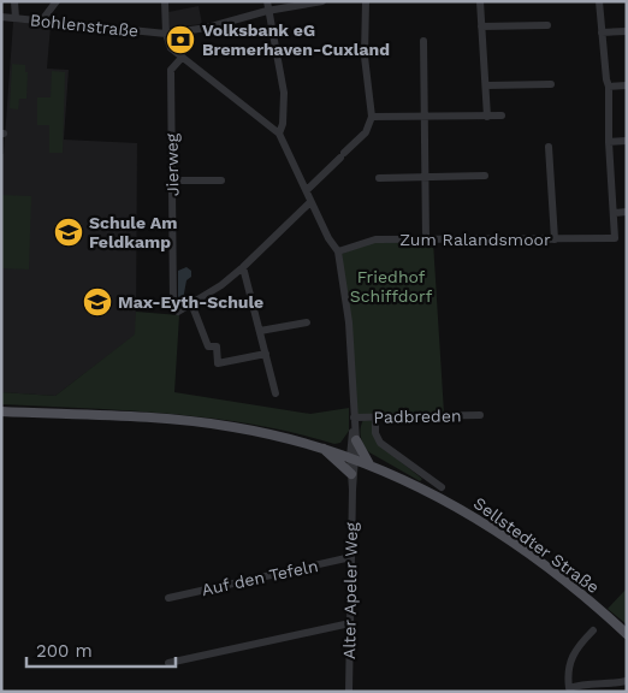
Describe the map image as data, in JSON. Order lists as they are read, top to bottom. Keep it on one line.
{"streets":{"main road":["Sellstedter Straße"],"street":["Bohlenstraße","Jierweg","Zum Ralandsmoor","Padbreden","Auf den Tefeln","Alter Apeler Weg"]},"crossings":[["Sellstedter Straße","Alter Apeler Weg"],["Auf den Tefeln","Alter Apeler Weg"]],"parks":["Friedhof Schiffdorf"],"places":{"bank":["Volksbank eG Bremerhaven-Cuxland"],"school or university":["Schule Am Feldkamp","Max-Eyth-Schule"]},"scale_bar":"200 m"}
